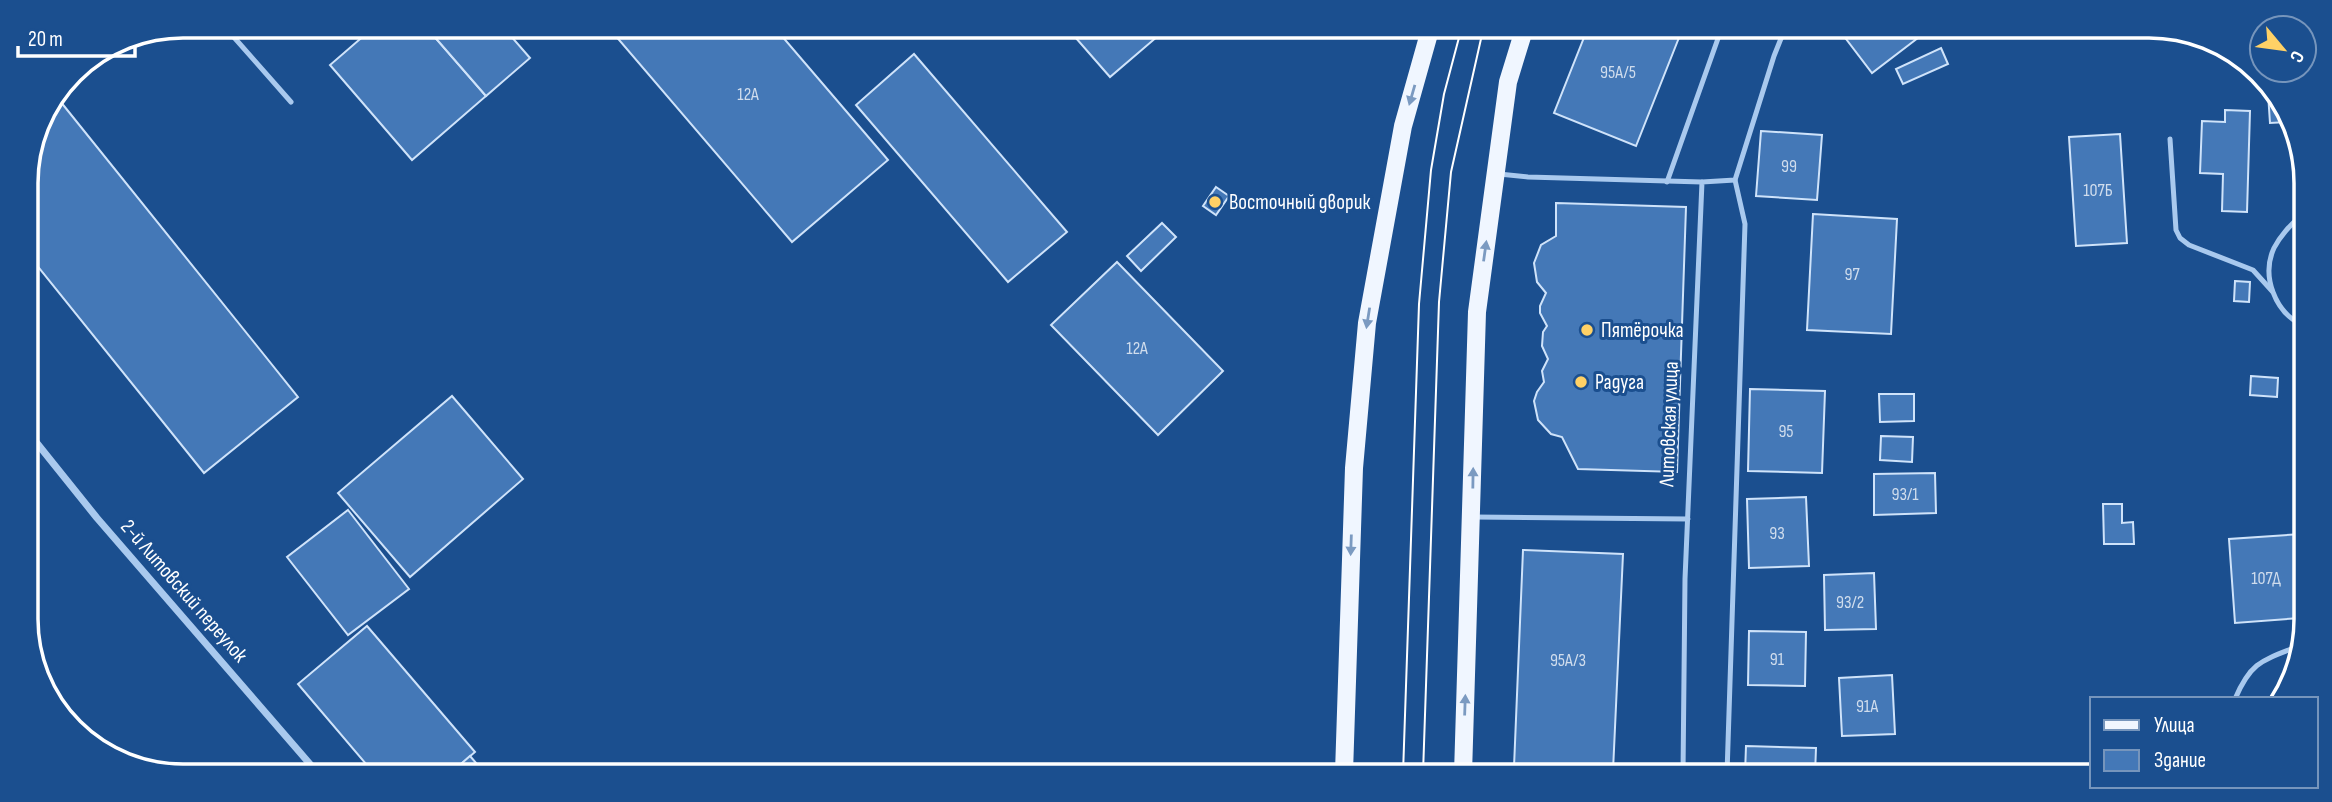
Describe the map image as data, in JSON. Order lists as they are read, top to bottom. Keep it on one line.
{"streets":{"street":["2-й Литовский переулок"],"lane":["Литовская улица"]},"places":["Восточный дворик","Пятёрочка","Радуга"],"house_numbers":["95А/5","12А","99","107Б","97","12А","95","93/1","93","107Д","93/2","91","95А/3","91А"],"legend":["Улица","Здание"],"scale_bar":"20 m","north":"bottom right"}
